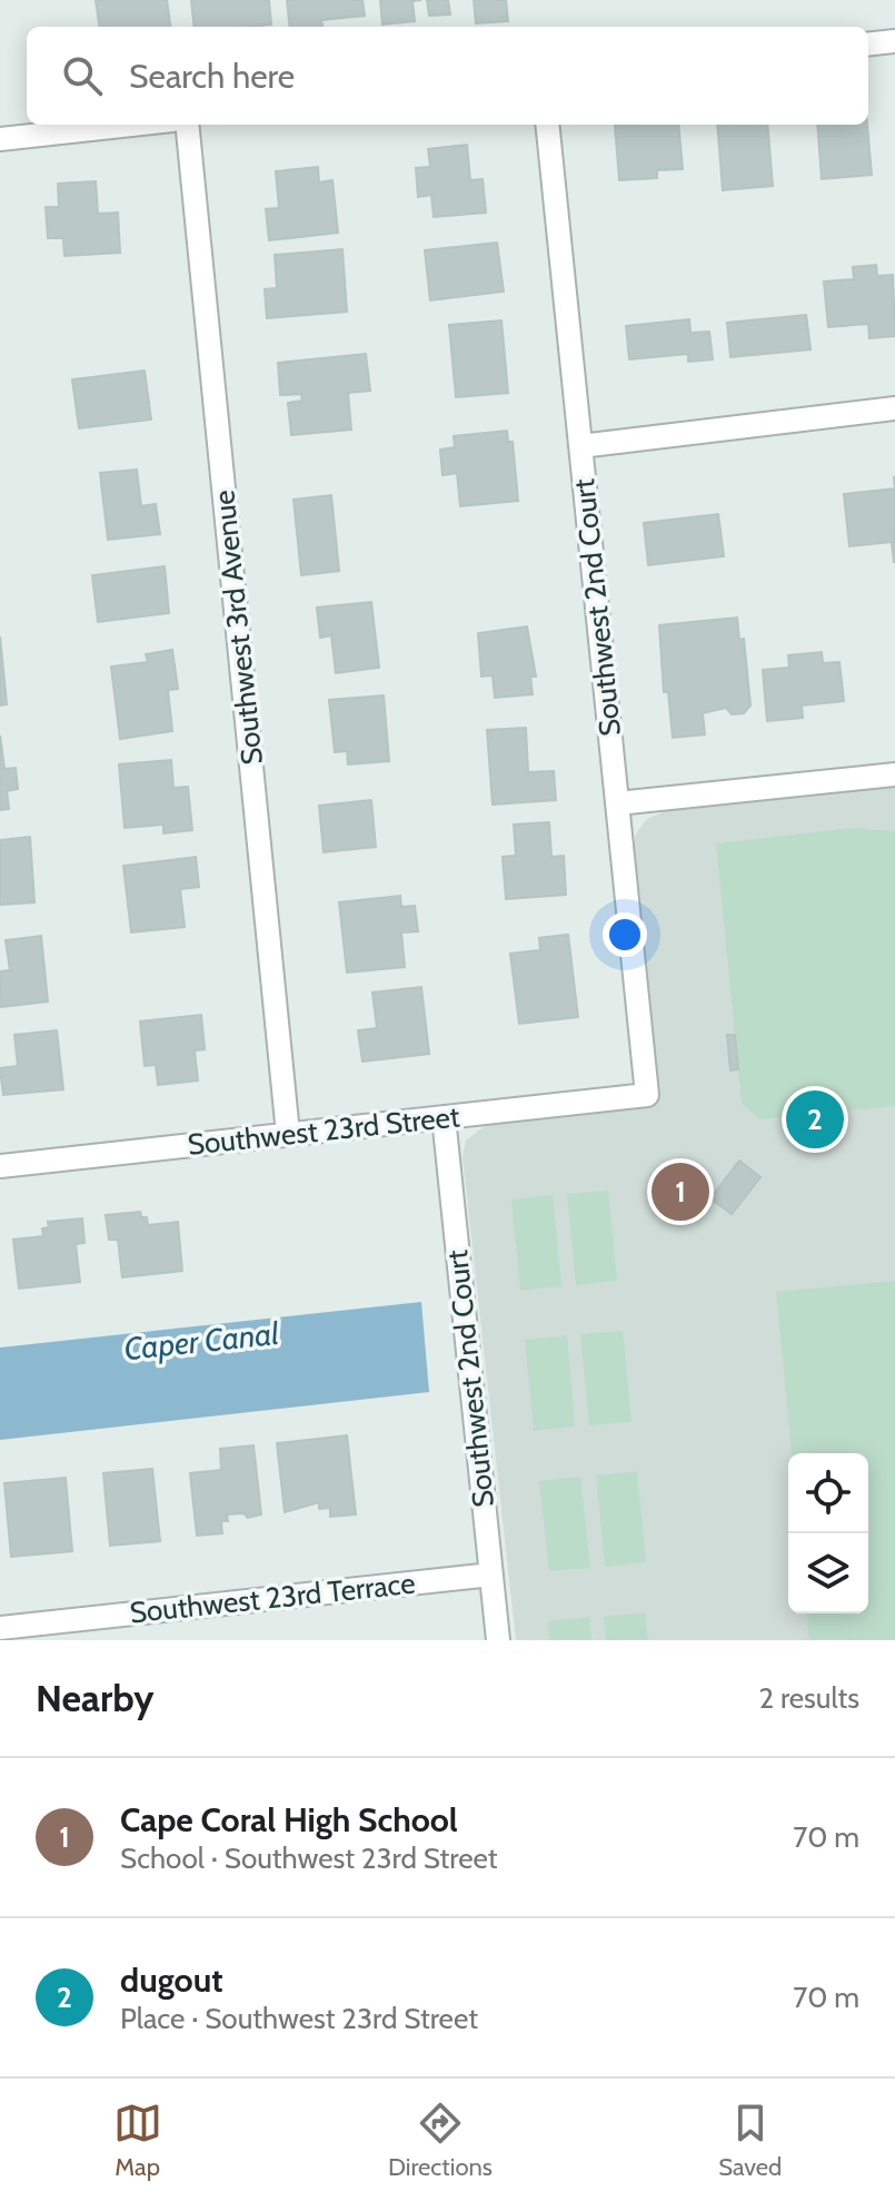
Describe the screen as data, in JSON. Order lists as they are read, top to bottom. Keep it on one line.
{"streets":{"street":["Southwest 2nd Court","Southwest 3rd Avenue","Southwest 23rd Street","Southwest 23rd Terrace"]},"crossings":[["Southwest 2nd Court","Southwest 23rd Street"],["Southwest 2nd Court","Southwest 23rd Terrace"],["Southwest 3rd Avenue","Southwest 23rd Street"]],"water":["Caper Canal"],"page":{"search":"Search here","pins":["2","1"],"heading":["Nearby","2 results"],"list":[{"mark":"1","name":"Cape Coral High School","note":"School · Southwest 23rd Street","value":"70 m"},{"mark":"2","name":"dugout","note":"Place · Southwest 23rd Street","value":"70 m"}],"nav":["Map","Directions","Saved"]}}
